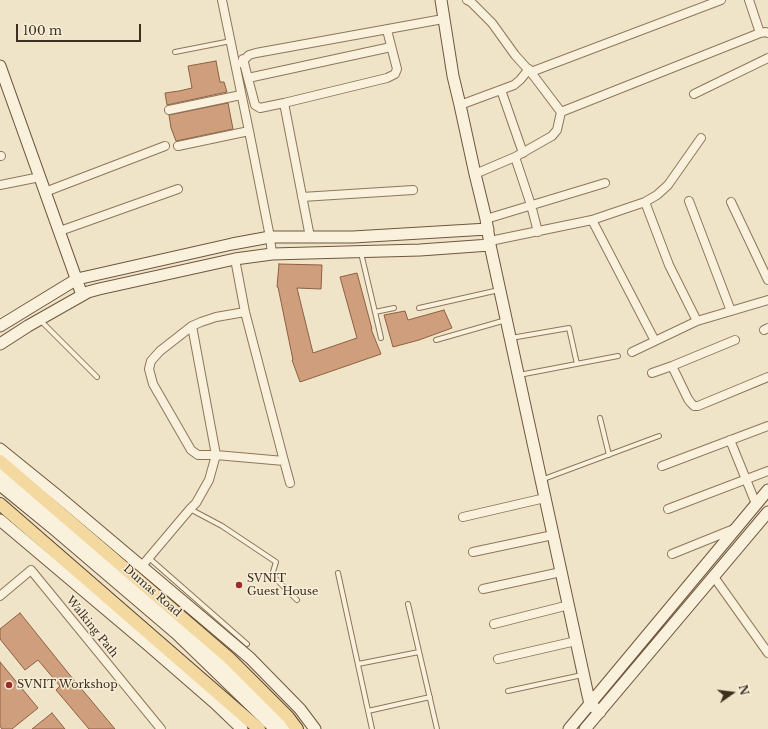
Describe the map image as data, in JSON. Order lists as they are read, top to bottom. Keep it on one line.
{"streets":{"main road":["Dumas Road"],"street":["Walking Path"]},"places":["SVNIT Guest House","SVNIT Workshop"],"scale_bar":"100 m","north":"right"}
